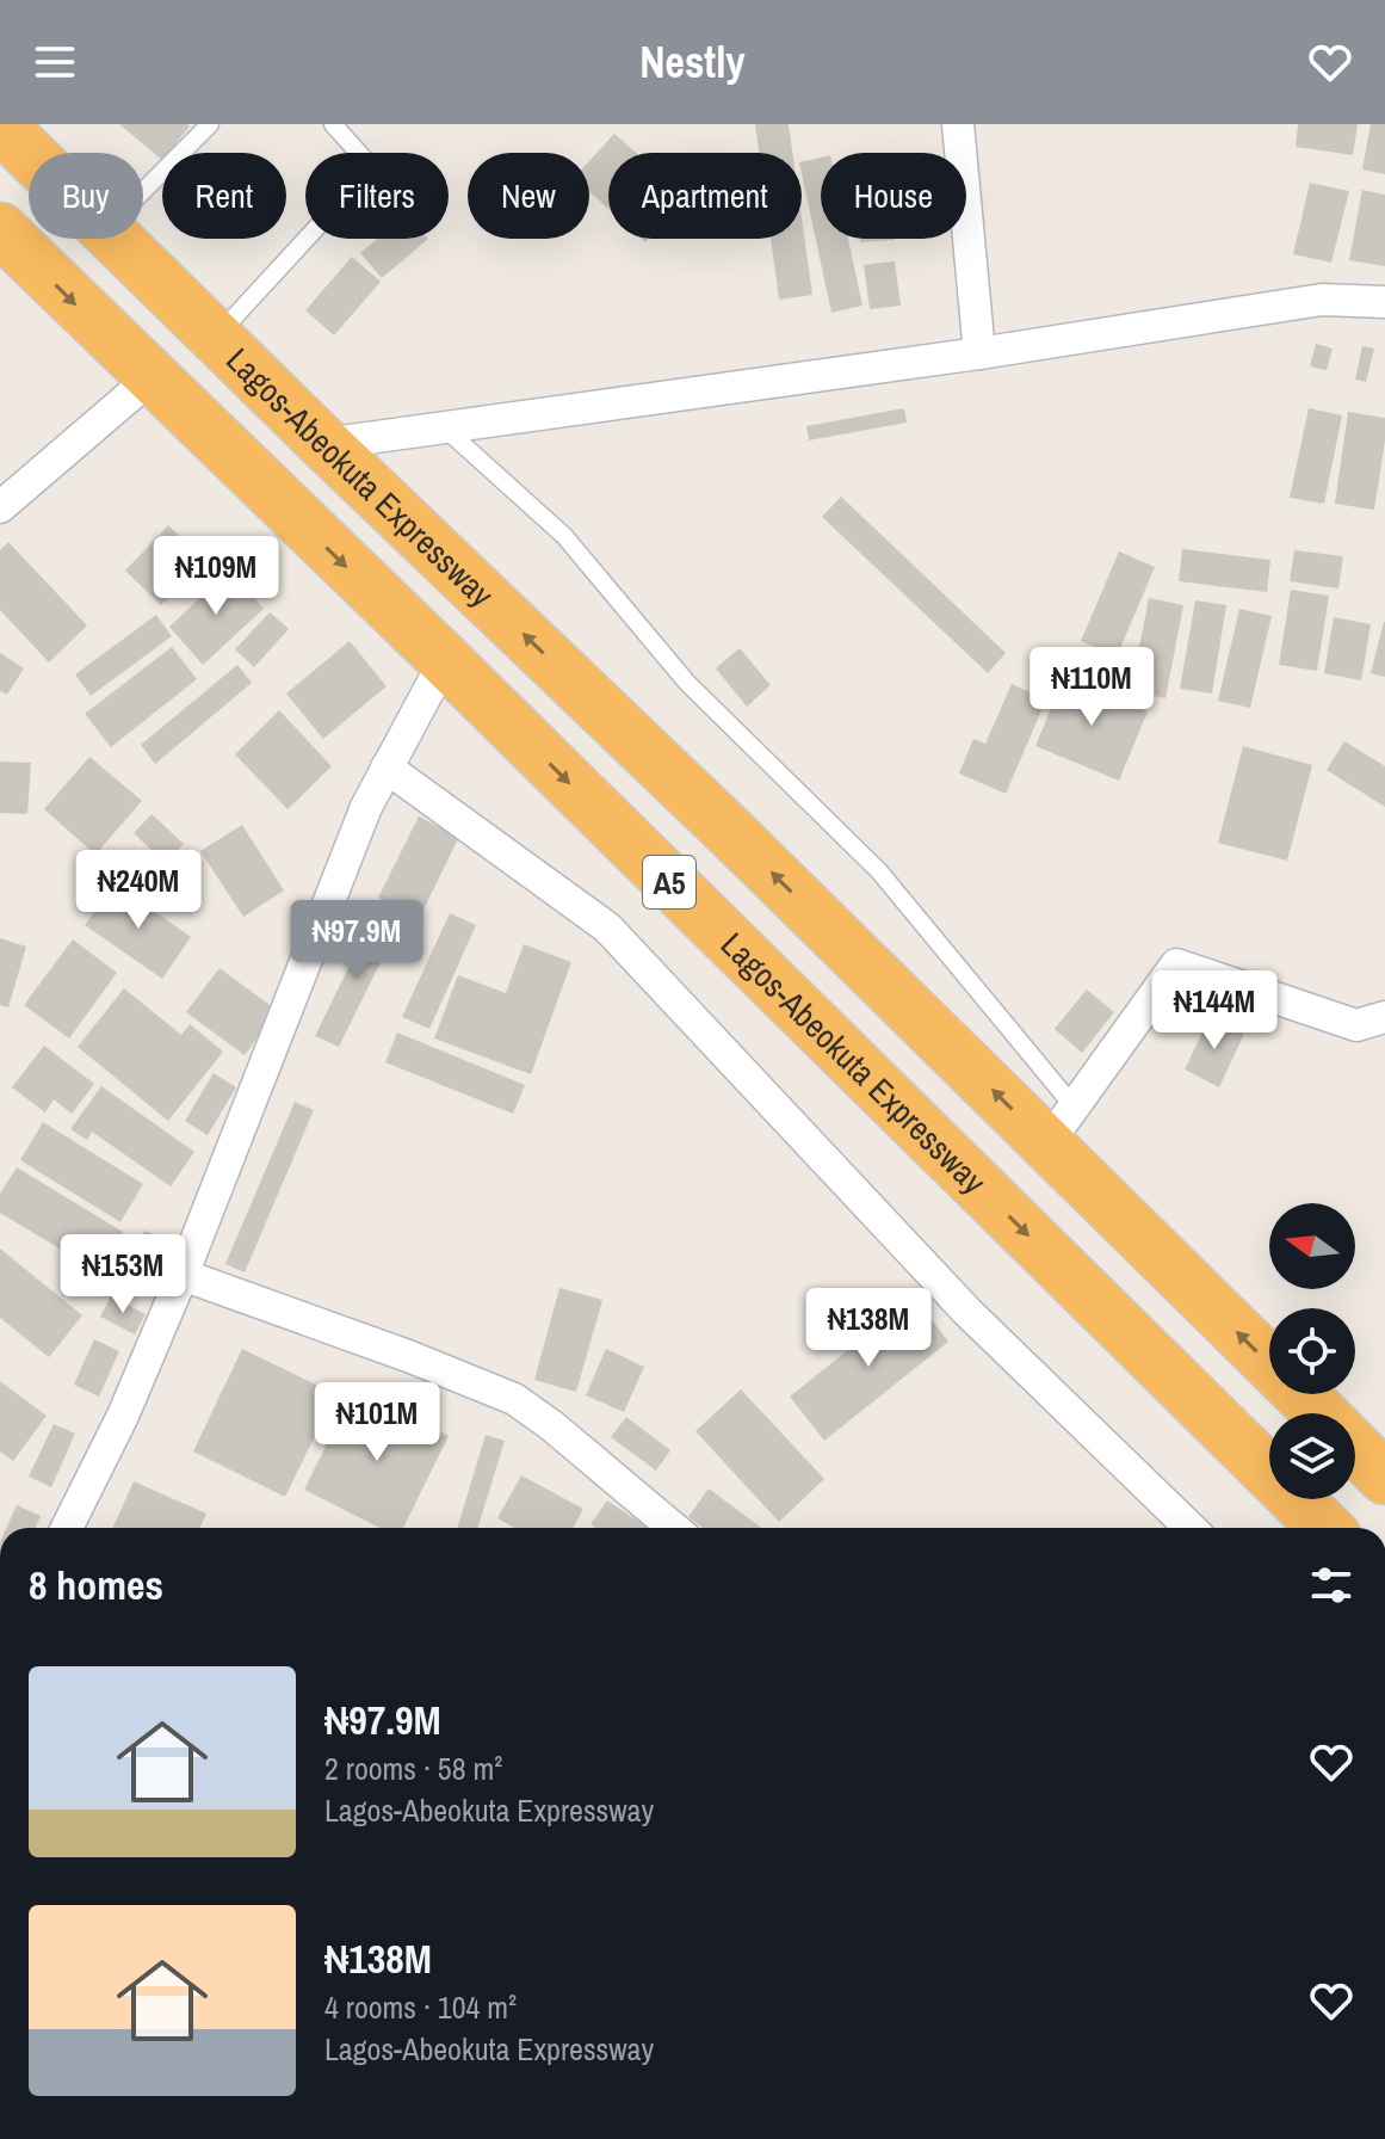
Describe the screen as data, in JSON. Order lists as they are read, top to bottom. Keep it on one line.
{"streets":{"highway":["Lagos-Abeokuta Expressway","A5"]},"north":"left","page":{"header":"Nestly","chip":["Buy","Rent","Filters","New","Apartment","House"],"price":["₦109M","₦110M","₦240M","₦97.9M","₦144M","₦153M","₦138M","₦101M"],"heading":"8 homes","list":[{"name":"₦97.9M","note":"2 rooms · 58 m² · Lagos-Abeokuta Expressway"},{"name":"₦138M","note":"4 rooms · 104 m² · Lagos-Abeokuta Expressway"}]}}
